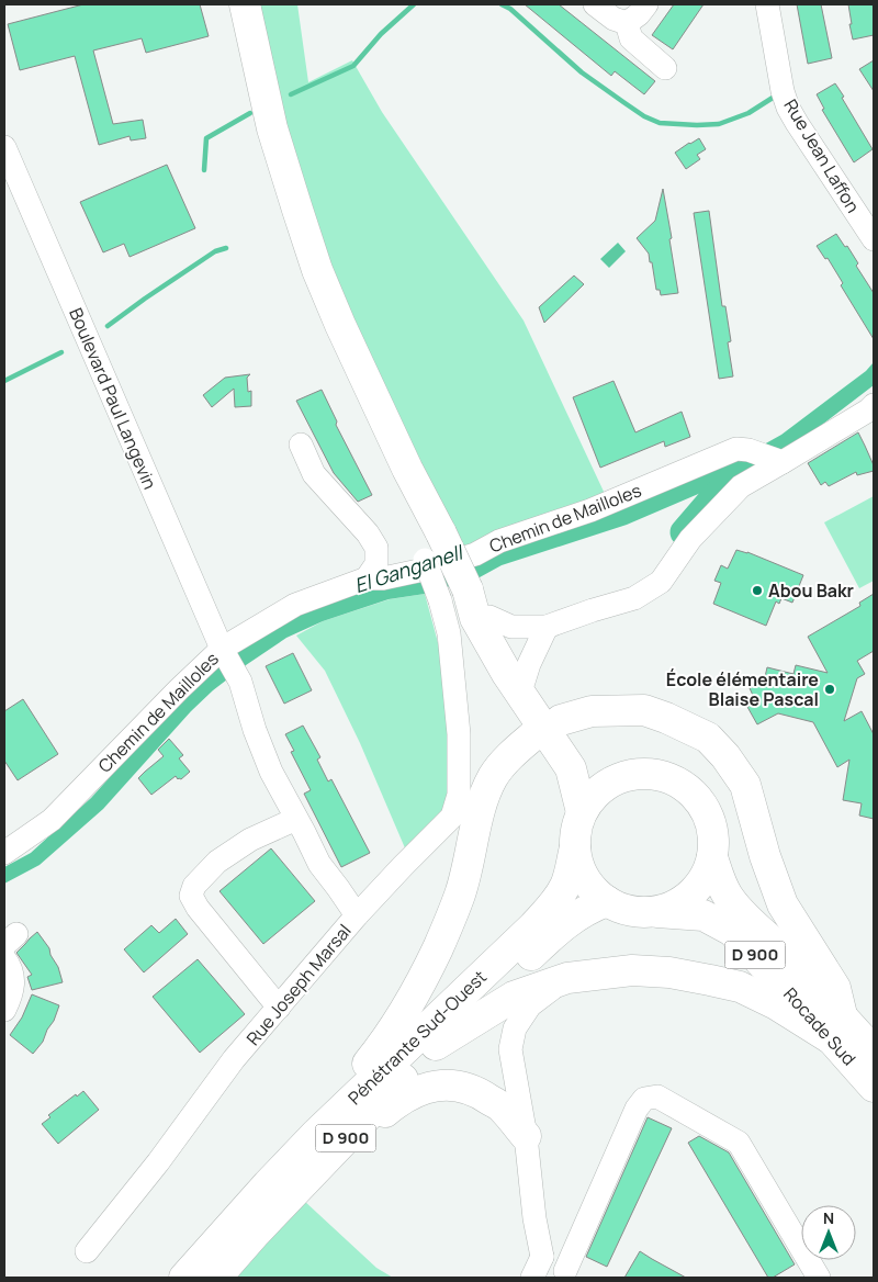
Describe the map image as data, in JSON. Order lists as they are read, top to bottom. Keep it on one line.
{"streets":{"main road":["D 900","Rocade Sud","Pénétrante Sud-Ouest"],"street":["Rue Jean Laffon","Boulevard Paul Langevin","Chemin de Mailloles","Rue Joseph Marsal"]},"crossings":[["Boulevard Paul Langevin","Chemin de Mailloles"],["Boulevard Paul Langevin","Rue Joseph Marsal"],["D 900","Rocade Sud"],["D 900","Pénétrante Sud-Ouest"]],"water":["El Ganganell"],"places":["Abou Bakr","École élémentaire Blaise Pascal"],"north":"top"}
